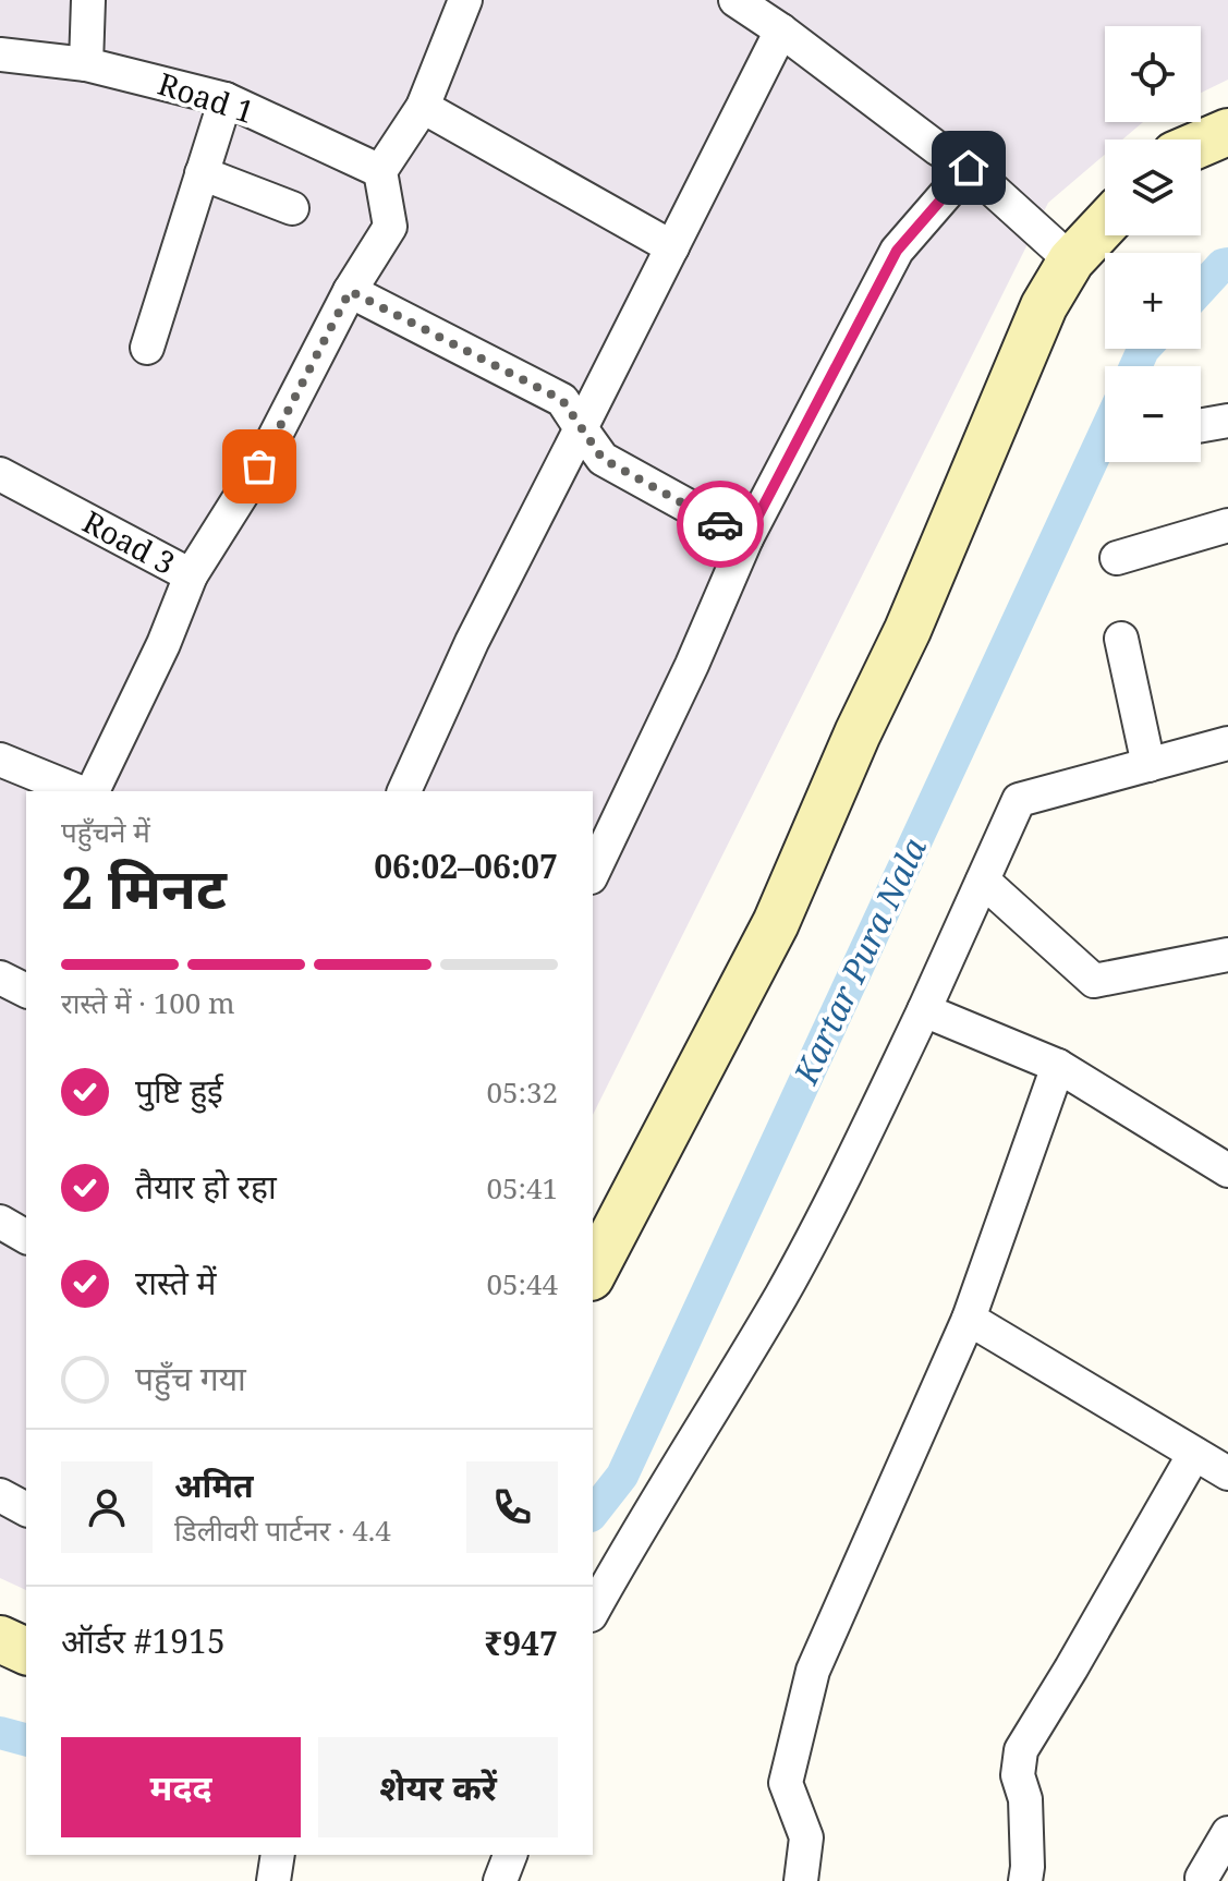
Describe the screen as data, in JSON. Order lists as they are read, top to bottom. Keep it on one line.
{"streets":{"street":["Road 1","Road 3"]},"crossings":[["Road 1","Road 3"]],"water":["Kartar Pura Nala"],"page":{"map_buttons":["+","−"],"heading":["2 मिनट","पहुँचने में","06:02–06:07"],"panel":["अमित","डिलीवरी पार्टनर · 4.4","ऑर्डर #1915","₹947"],"bar":"रास्ते में · 100 m","list":[["पुष्टि हुई","05:32"],["तैयार हो रहा","05:41"],["रास्ते में","05:44"],"पहुँच गया"],"buttons":["मदद","शेयर करें"]}}
